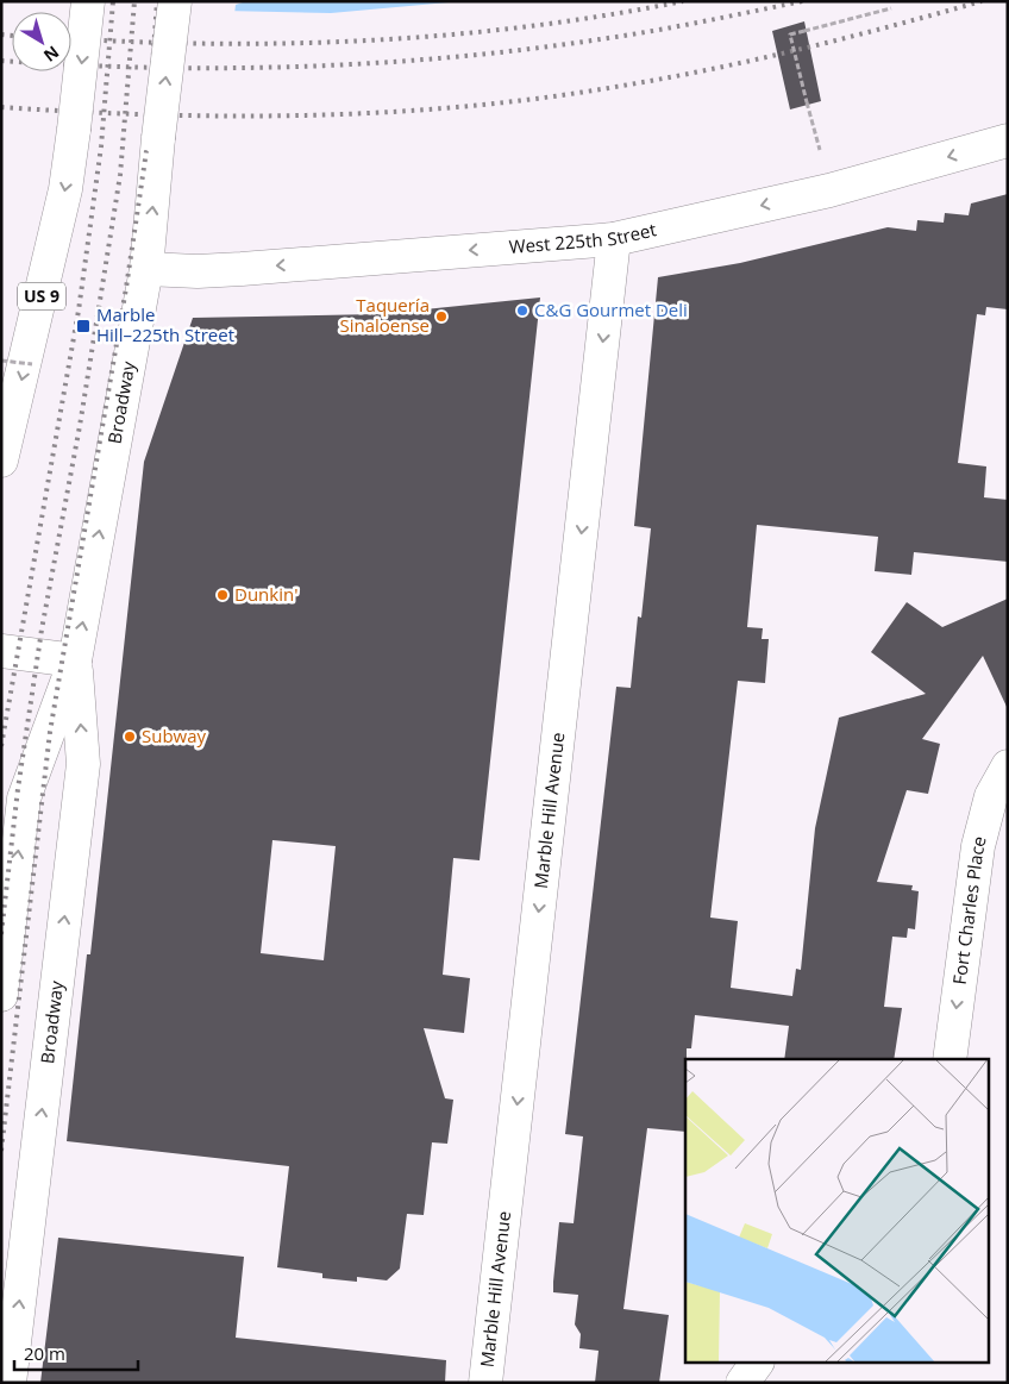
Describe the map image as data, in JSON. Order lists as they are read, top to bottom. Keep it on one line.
{"streets":{"street":["West 225th Street","US 9","Broadway","Marble Hill Avenue","Fort Charles Place"]},"crossings":[["West 225th Street","Broadway"],["West 225th Street","Marble Hill Avenue"]],"one_way":["West 225th Street","Broadway","Marble Hill Avenue","Fort Charles Place"],"places":{"other":["C&G Gourmet Deli","Taquería Sinaloense","Dunkin'","Subway"],"transit":["Marble Hill–225th Street"]},"scale_bar":"20 m","north":"bottom right"}
